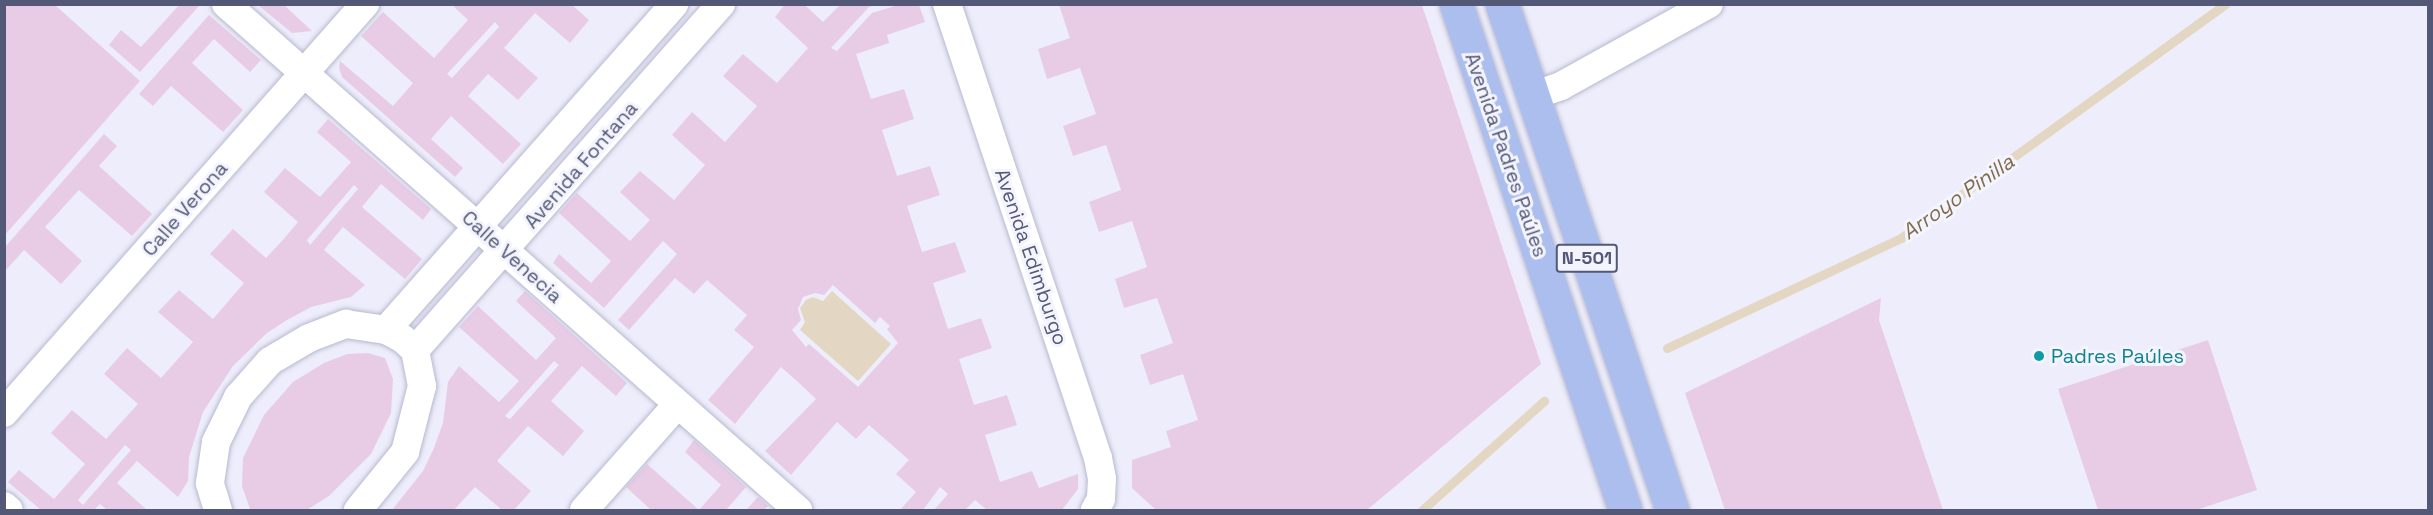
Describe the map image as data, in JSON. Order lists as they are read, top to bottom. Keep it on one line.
{"streets":{"highway":["Avenida Padres Paúles","N-501"],"street":["Avenida Fontana","Calle Verona","Calle Venecia","Avenida Edimburgo"]},"crossings":[["Avenida Fontana","Calle Venecia"],["Calle Verona","Calle Venecia"]],"water":["Arroyo Pinilla"],"places":["Padres Paúles"]}
